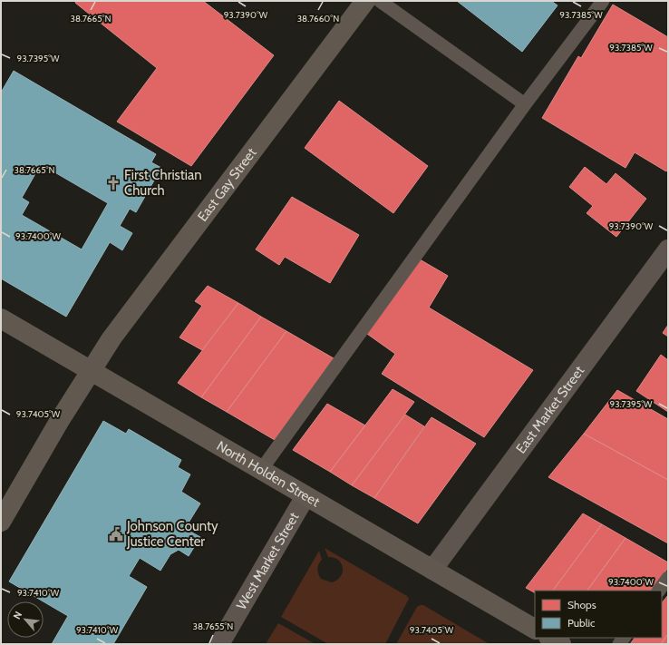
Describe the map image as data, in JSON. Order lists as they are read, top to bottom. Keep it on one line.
{"streets":{"main road":["East Gay Street","North Holden Street"],"street":["East Market Street","West Market Street"]},"crossings":[["East Gay Street","North Holden Street"],["East Market Street","North Holden Street"],["North Holden Street","West Market Street"]],"places":{"church":["First Christian Church"],"public building":["Johnson County Justice Center"]},"legend":["Shops","Public"],"north":"top left","coordinates":["93.7390°W","93.7385°W","38.7665°N","38.7660°N","93.7395°W","93.7400°W","93.7405°W","93.7410°W","38.7655°N"]}
